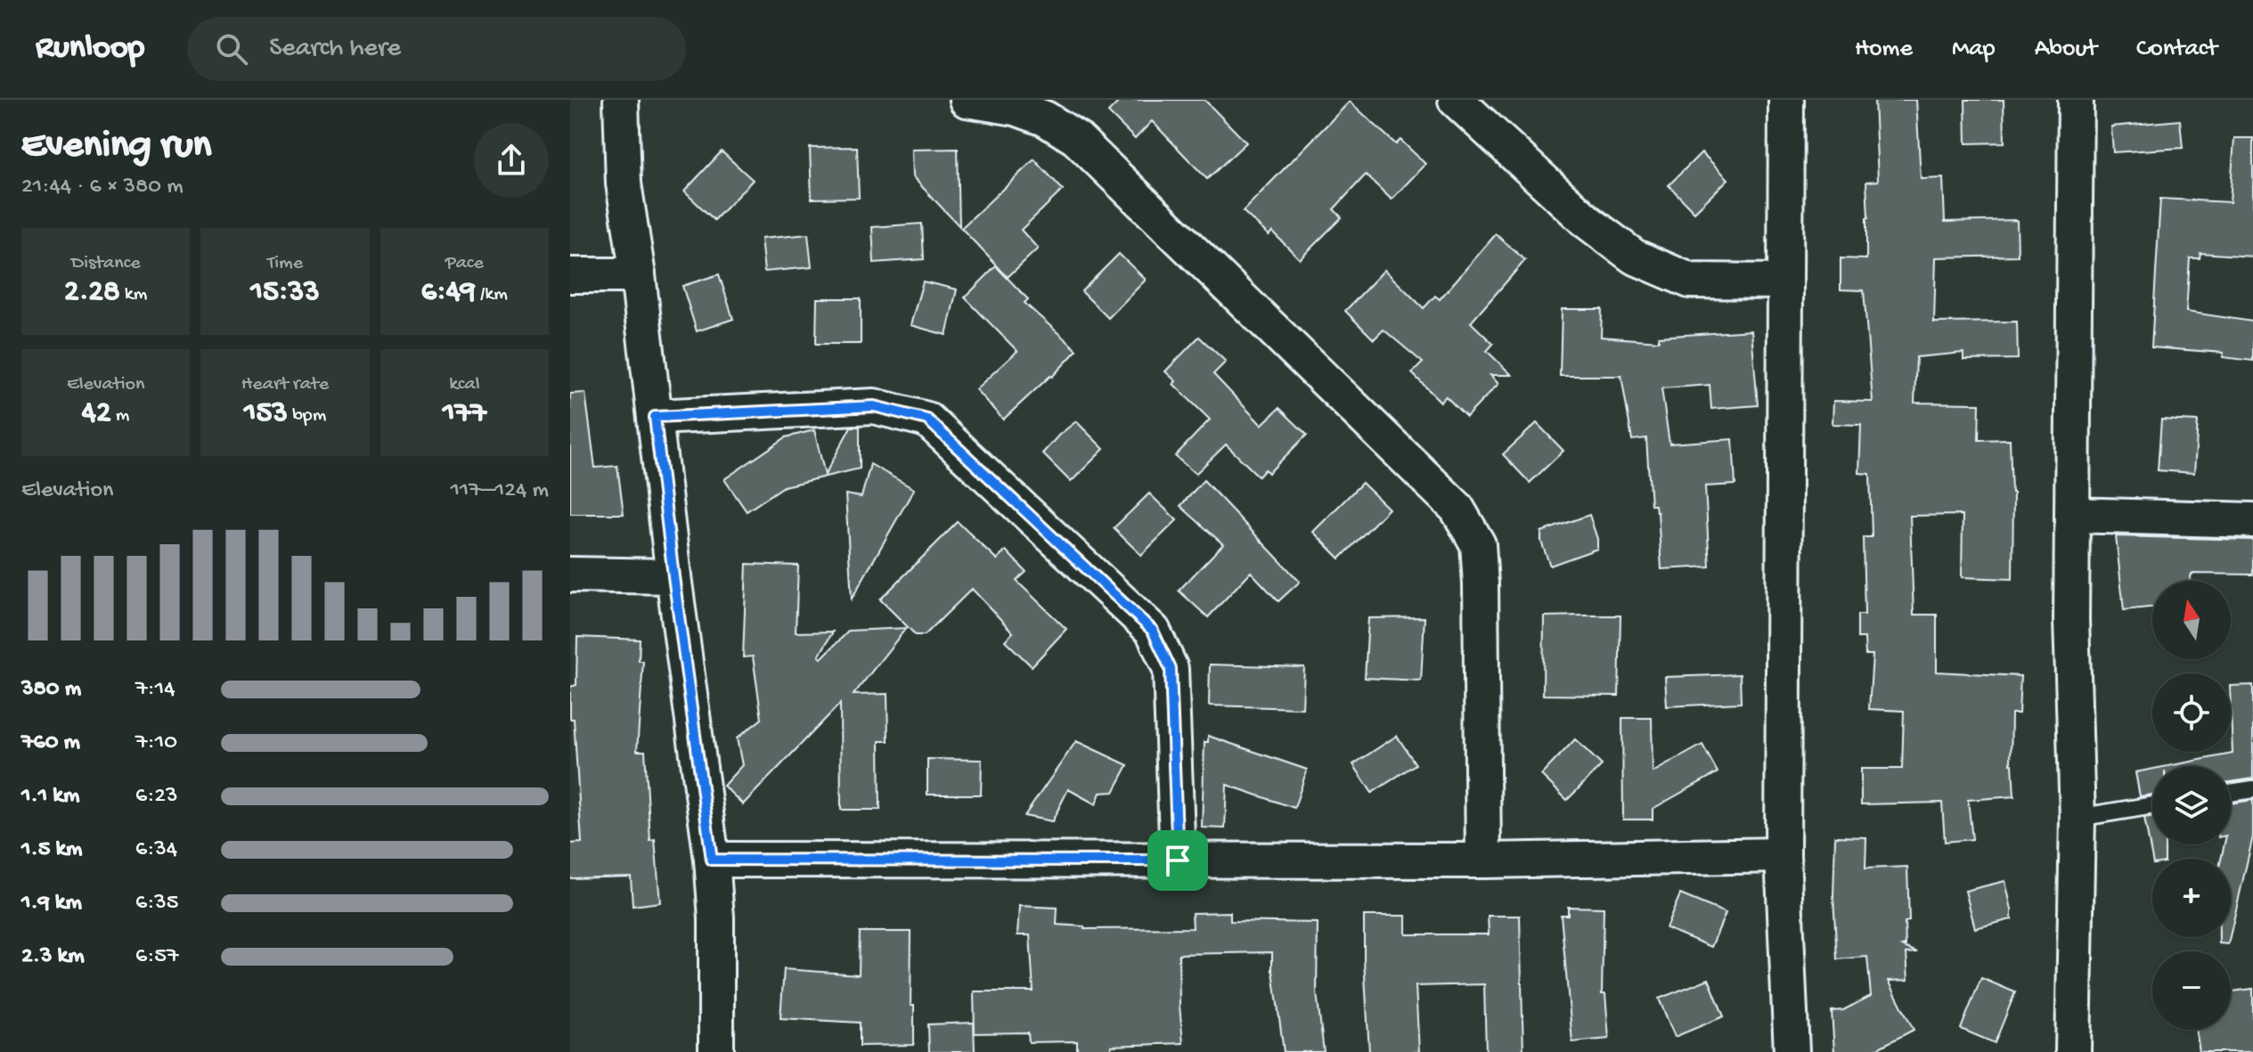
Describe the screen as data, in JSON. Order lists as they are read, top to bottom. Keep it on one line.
{"north":"top","page":{"header":"Runloop","search":"Search here","nav":["Home","Map","About","Contact"],"heading":["Evening run","21:44 · 6 × 380 m"],"stats":[["Distance","2.28 km"],["Time","15:33"],["Pace","6:49 /km"],["Elevation","42 m"],["Heart rate","153 bpm"],["kcal","177"]],"chart":["Elevation","117–124 m"],"map_buttons":["+","−"],"list":[{"name":"380 m","note":"7:14"},{"name":"760 m","note":"7:10"},{"name":"1.1 km","note":"6:23"},{"name":"1.5 km","note":"6:34"},{"name":"1.9 km","note":"6:35"},{"name":"2.3 km","note":"6:57"}]}}
